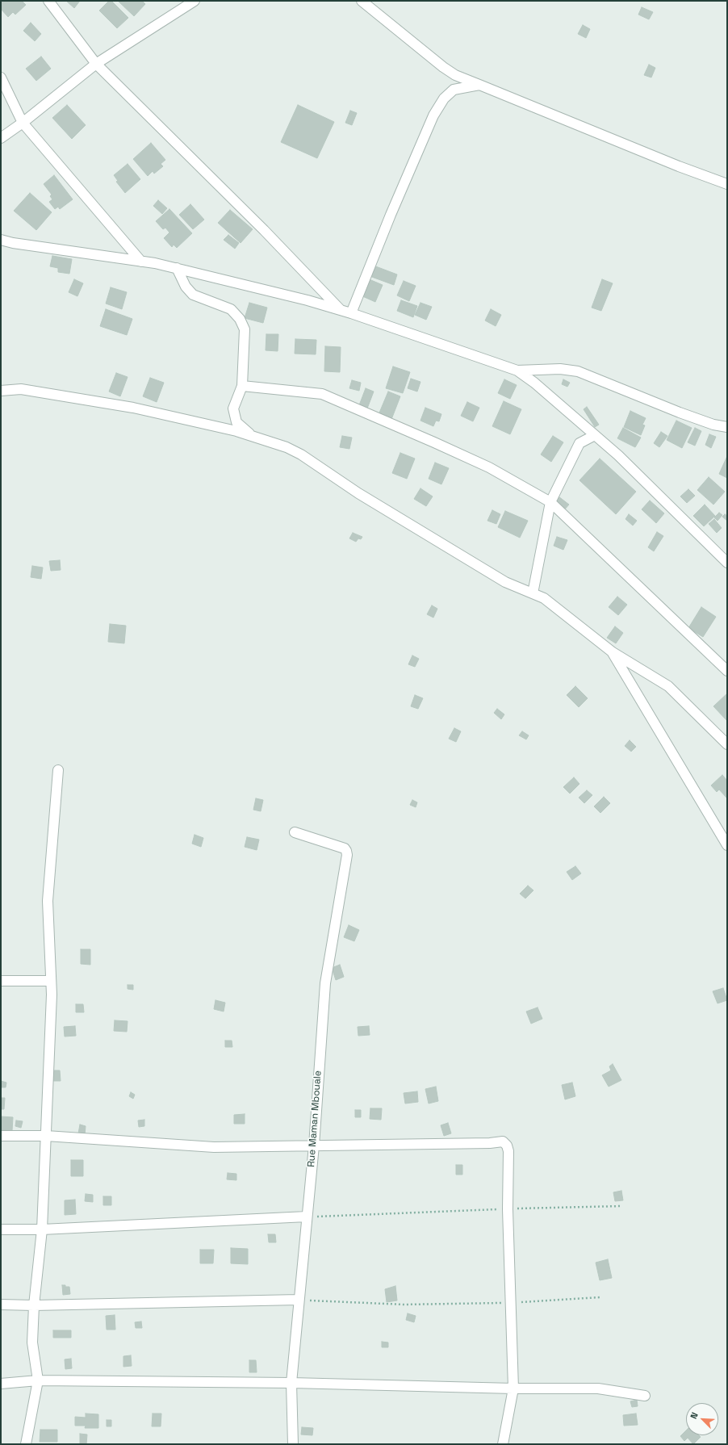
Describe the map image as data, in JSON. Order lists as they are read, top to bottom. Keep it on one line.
{"streets":{"street":["Rue Maman Mbouale"]},"north":"top left"}
